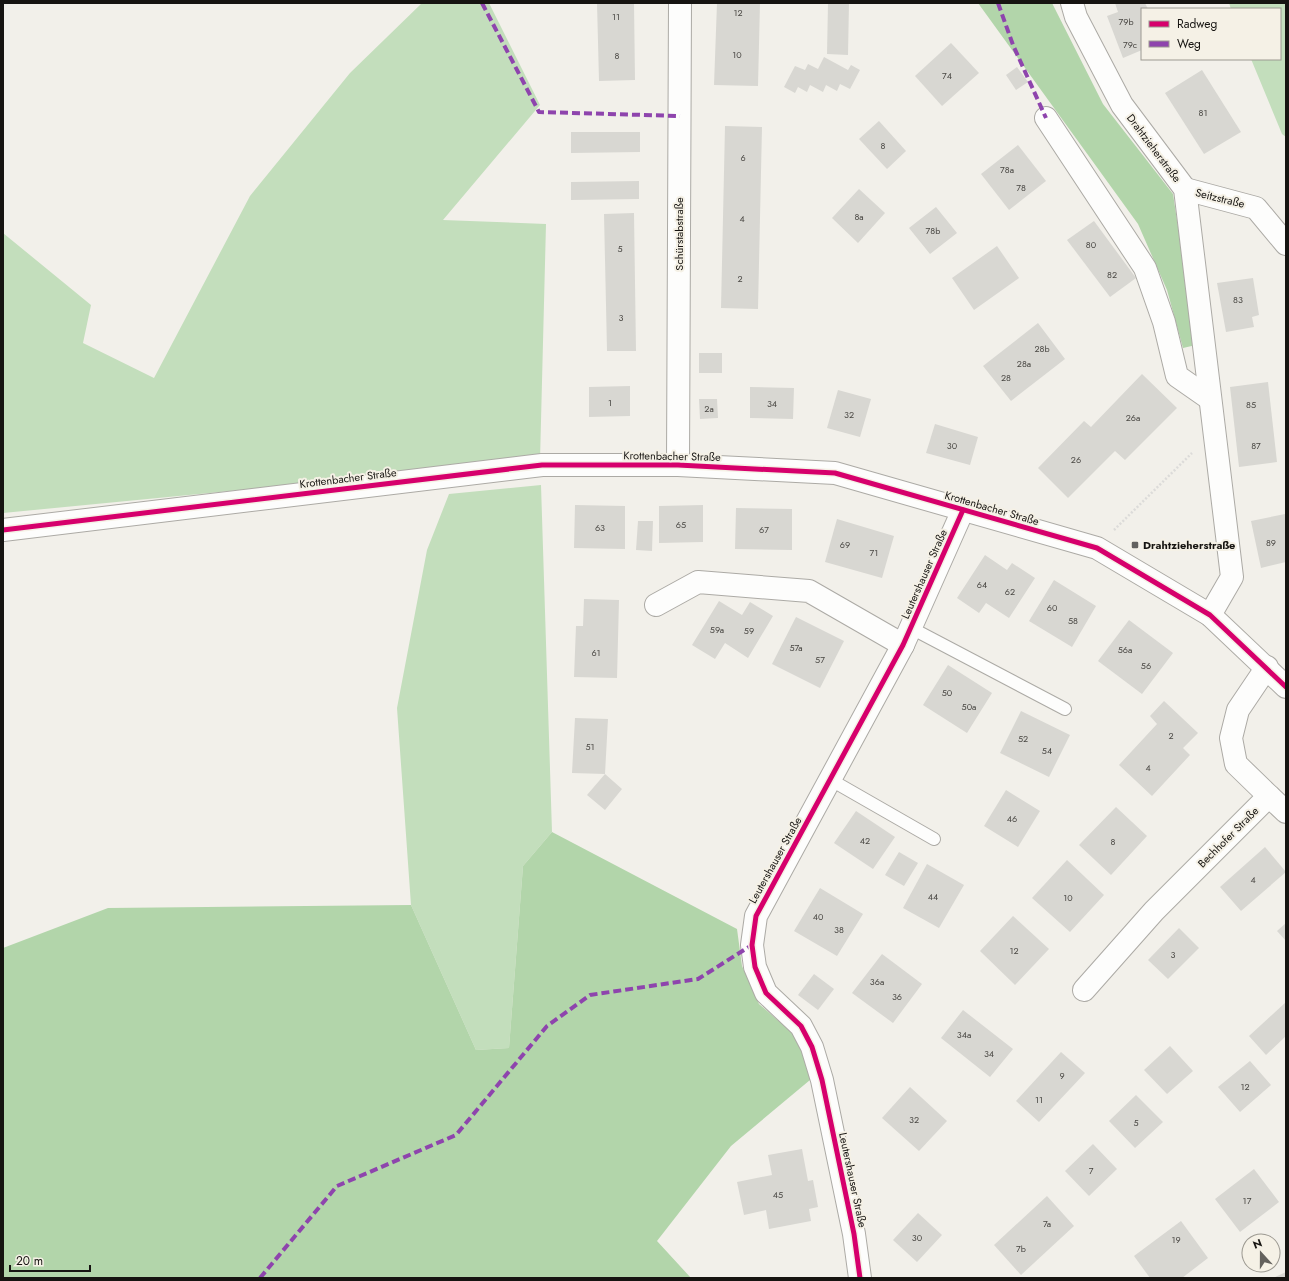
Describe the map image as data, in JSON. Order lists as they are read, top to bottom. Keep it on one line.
{"streets":{"street":["Drahtzieherstraße","Seitzstraße","Schürstabstraße","Krottenbacher Straße","Leutershauser Straße","Bechhofer Straße"]},"crossings":[["Drahtzieherstraße","Seitzstraße"],["Drahtzieherstraße","Krottenbacher Straße"],["Schürstabstraße","Krottenbacher Straße"],["Krottenbacher Straße","Leutershauser Straße"]],"places":{"transit":["Drahtzieherstraße"]},"house_numbers":["12","11","79b","79c","10","8","74","81","8","6","78a","78","8a","4","78b","80","5","82","2","83","3","28b","28a","28","1","34","85","2a","32","26a","30","87","26","65","63","67","89","69","71","64","62","60","58","59a","59","57a","56a","61","57","56","50","50a","2","52","51","54","4","46","42","8","4","44","10","40","38","12","3","36a","36","34a","34","9","12","11","32","5","7","45","17","7a","30","19","7b"],"legend":["Radweg","Weg"],"scale_bar":"20 m","north":"top"}
